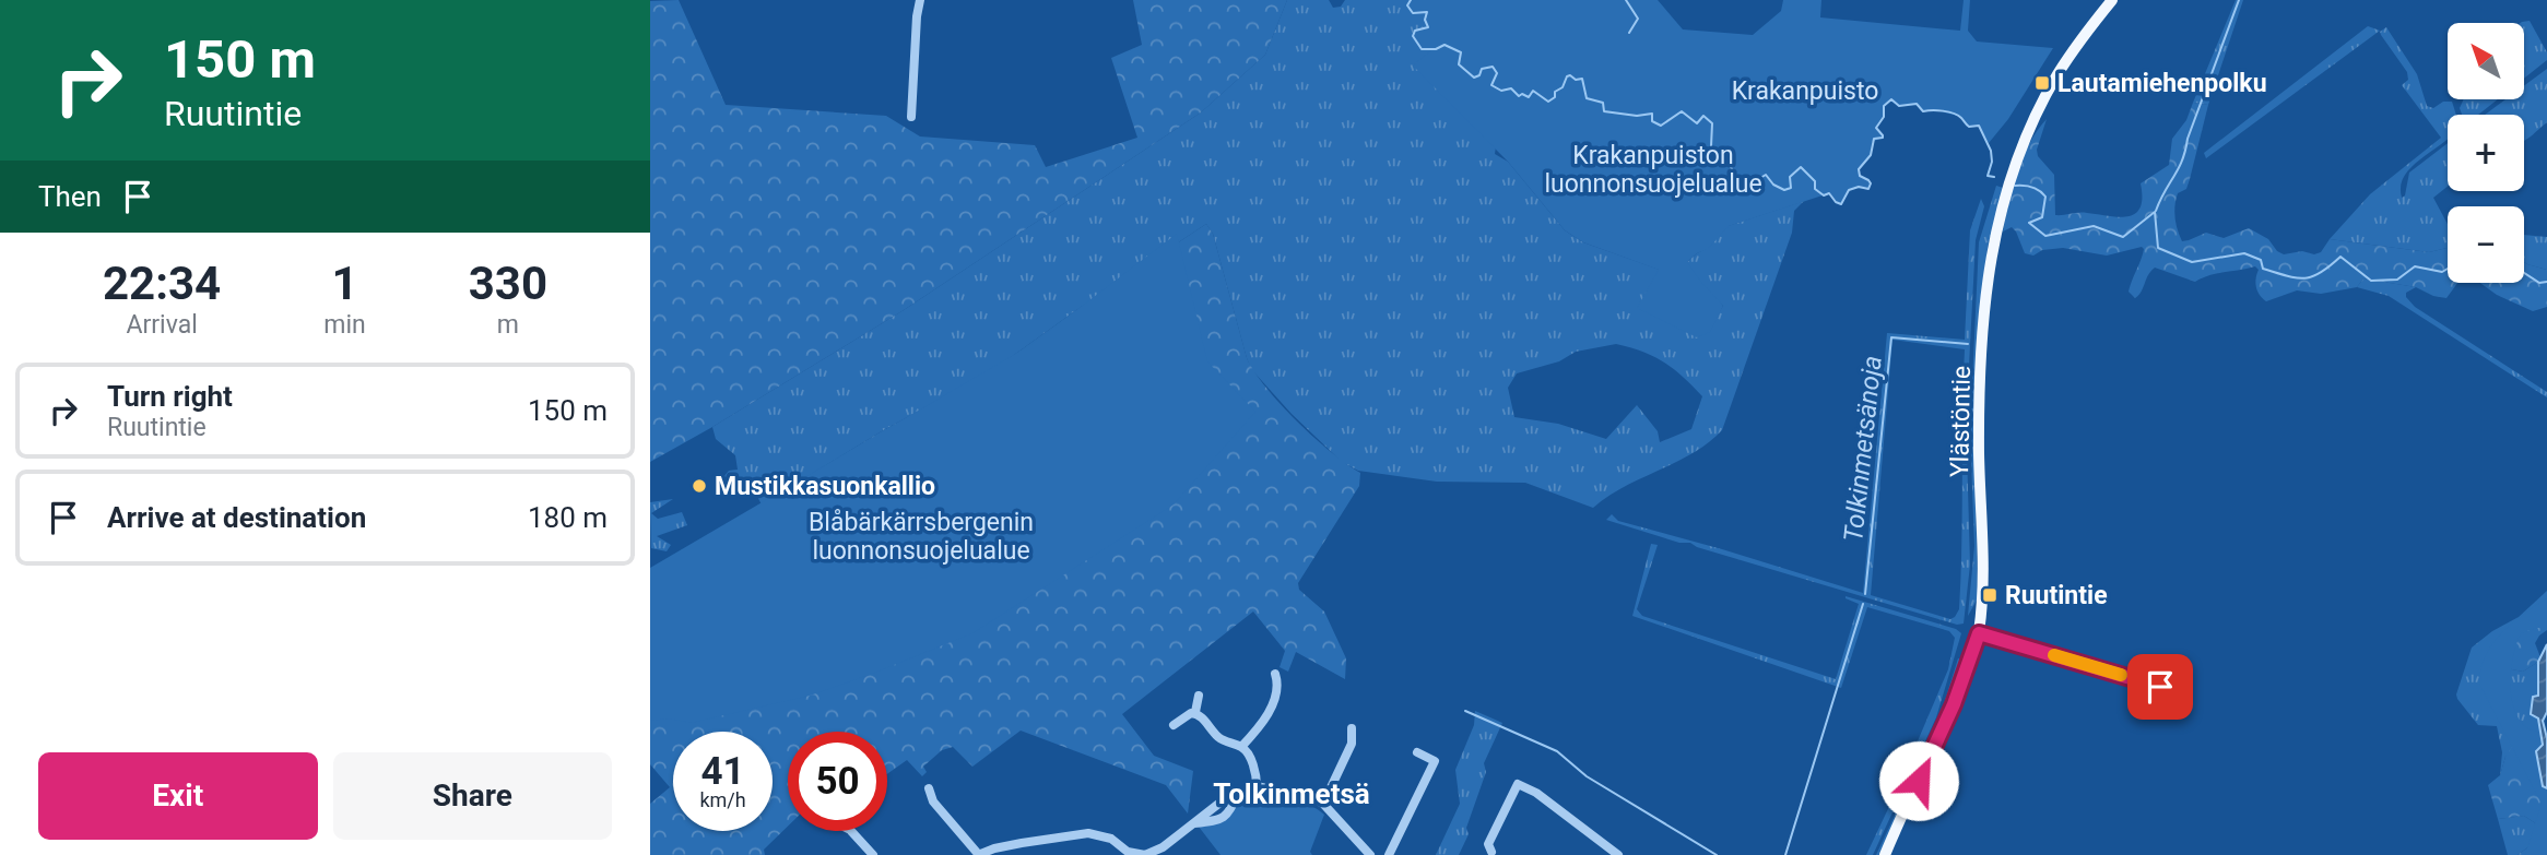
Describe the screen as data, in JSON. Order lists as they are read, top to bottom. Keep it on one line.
{"streets":{"main road":["Ylästöntie"]},"districts":["Tolkinmetsä"],"water":["Tolkinmetsänoja"],"parks":["Krakanpuisto","Krakanpuiston luonnonsuojelualue","Blåbärkärrsbergenin luonnonsuojelualue"],"places":{"transit":["Lautamiehenpolku","Ruutintie"],"other":["Mustikkasuonkallio"]},"north":"top left","page":{"turn":["150 m","Ruutintie"],"map_buttons":["+","−"],"then":"Then","eta":["22:34","Arrival","1","min","330","m"],"list":[{"name":"Turn right","note":"Ruutintie","value":"150 m"},{"name":"Arrive at destination","value":"180 m"}],"speed":"41 km/h","limit":"50","buttons":["Exit","Share"]}}
